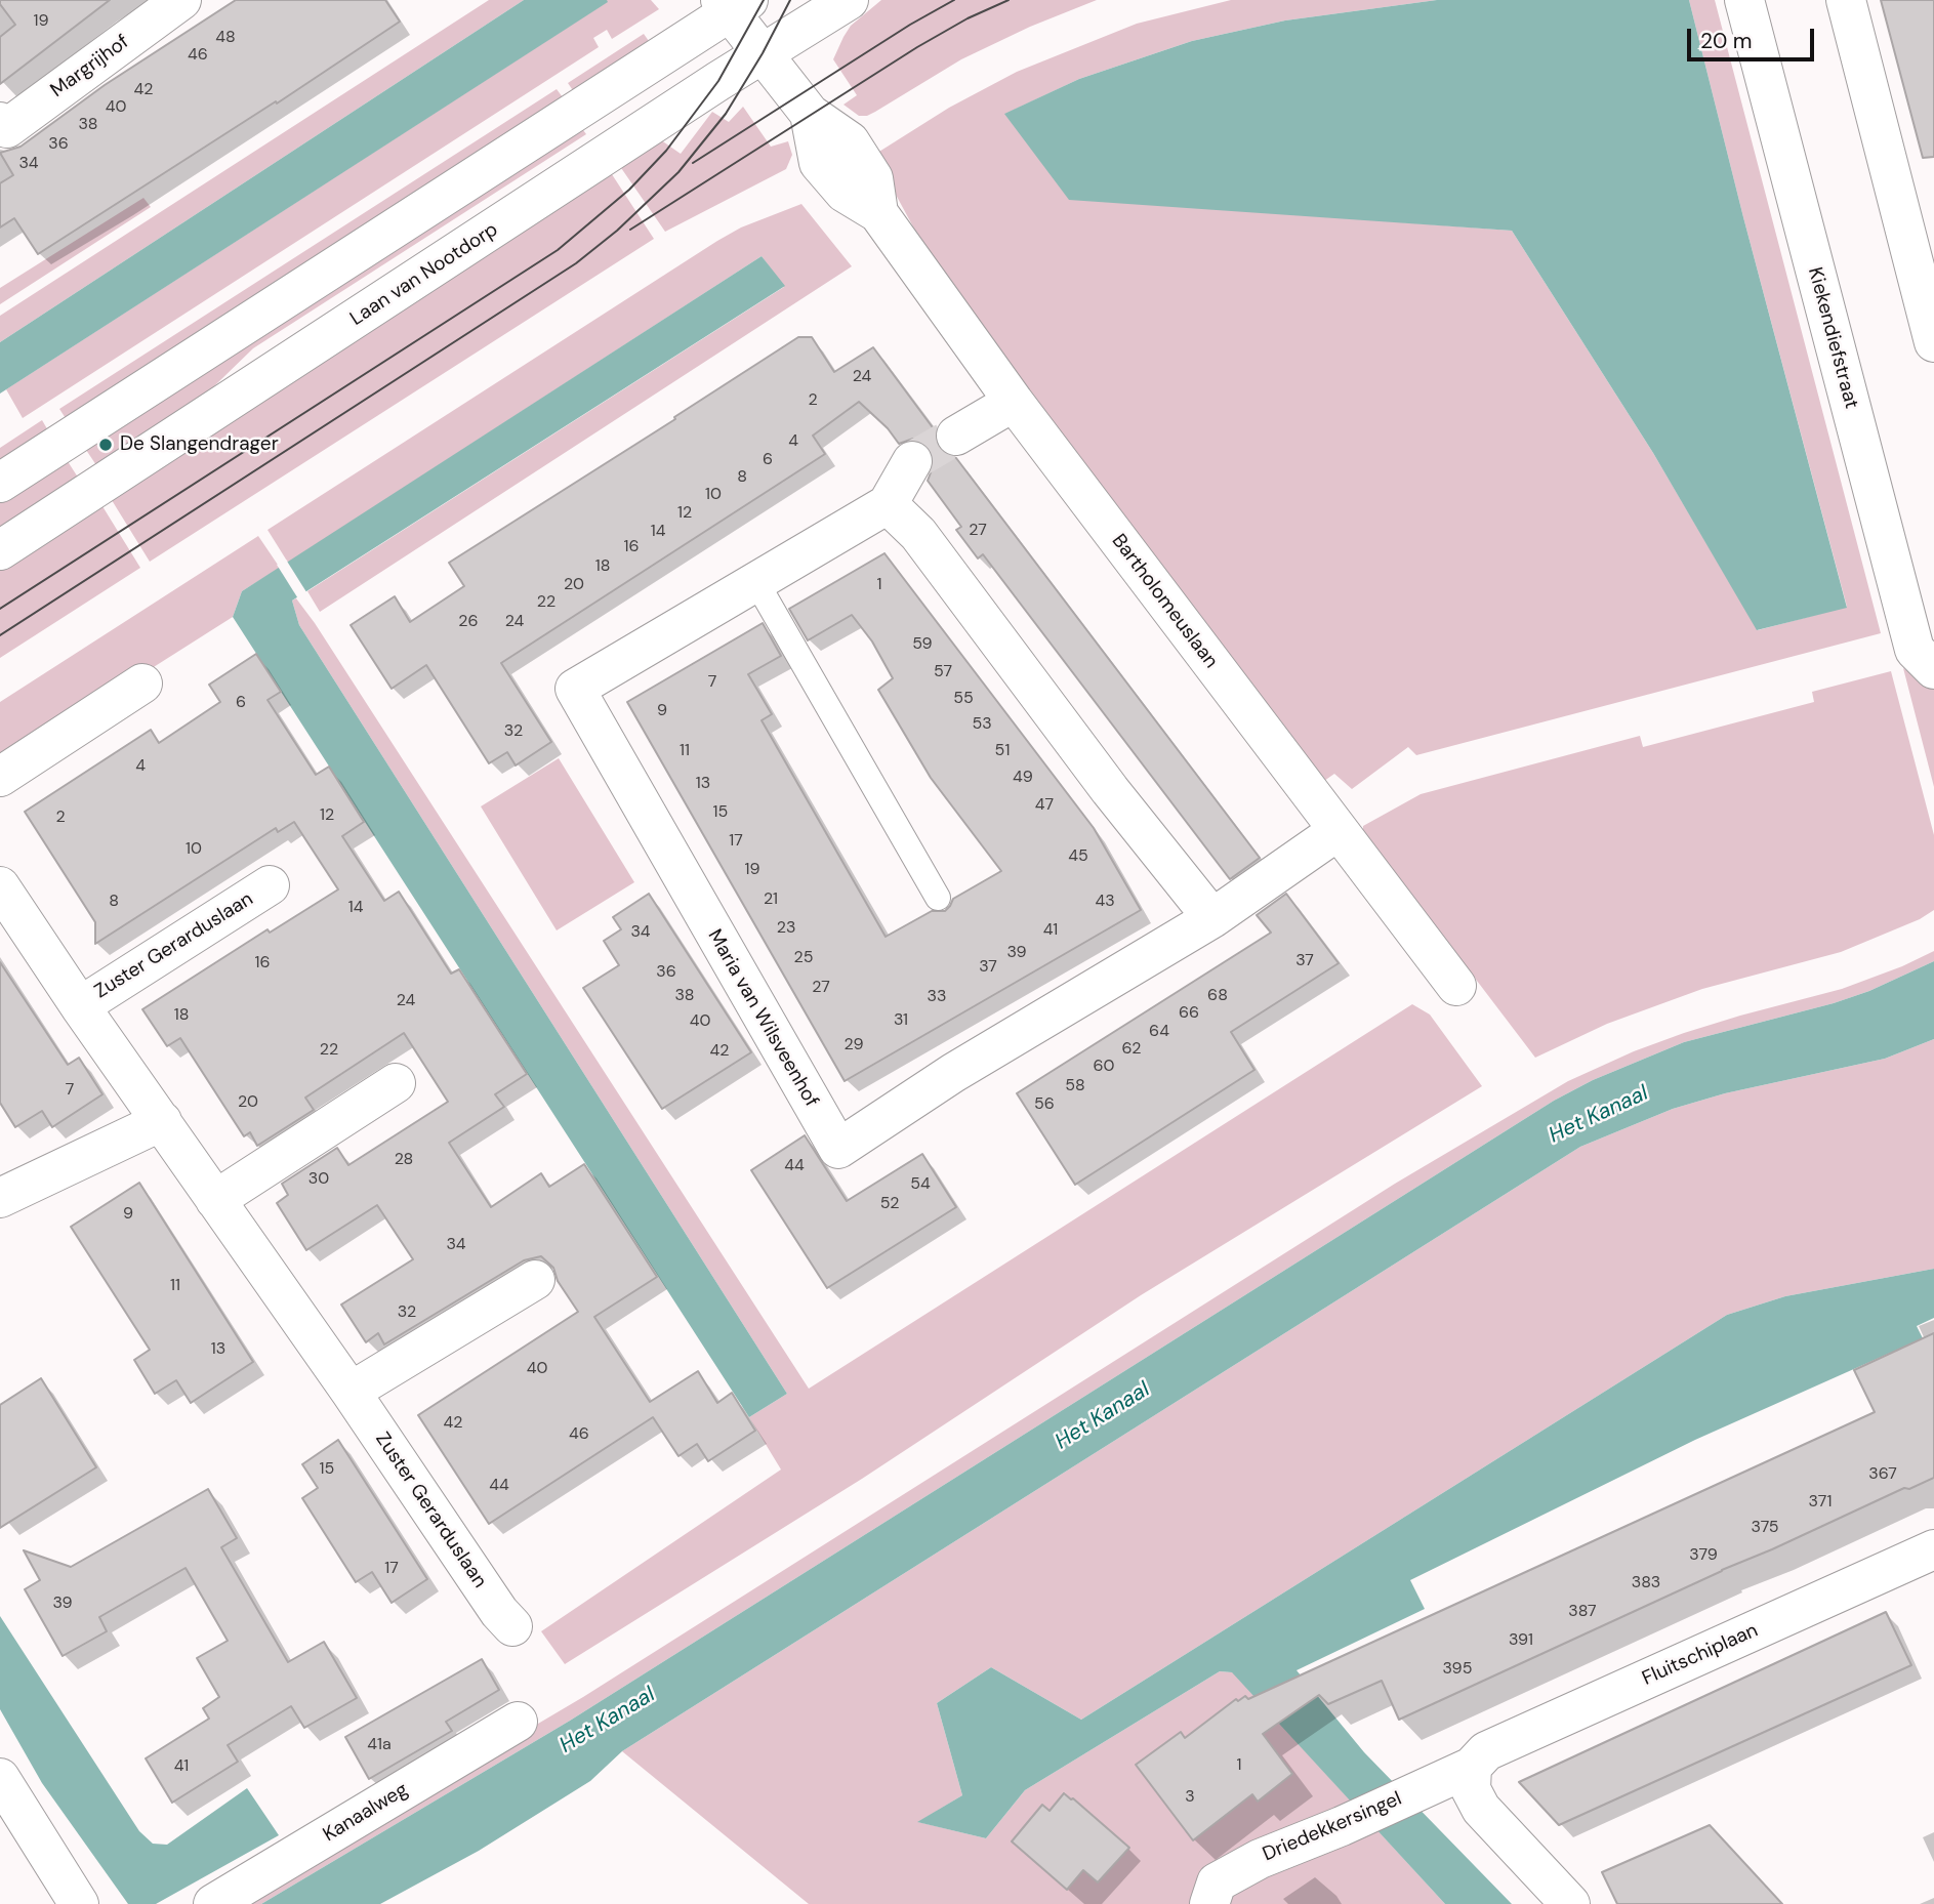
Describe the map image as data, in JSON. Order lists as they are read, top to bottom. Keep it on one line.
{"streets":{"street":["Margrijhof","Laan van Nootdorp","Kiekendiefstraat","Bartholomeuslaan","Zuster Gerarduslaan","Maria van Wilsveenhof","Fluitschiplaan","Kanaalweg","Driedekkersingel"]},"crossings":[["Laan van Nootdorp","Bartholomeuslaan"],["Bartholomeuslaan","Maria van Wilsveenhof"],["Fluitschiplaan","Driedekkersingel"]],"water":["Het Kanaal"],"places":["De Slangendrager"],"house_numbers":["19","48","46","42","40","38","36","34","24","2","4","6","8","10","12","27","14","16","18","20","1","22","26","24","59","57","7","55","6","9","53","32","11","51","4","49","13","47","15","12","2","17","10","45","19","21","8","43","14","23","41","34","39","25","37","16","37","36","27","38","68","33","24","66","18","31","40","64","29","62","22","42","60","58","7","20","56","28","44","30","54","52","9","34","11","32","13","40","42","46","15","367","44","371","375","379","17","383","39","387","391","395","41a","1","41","3"],"scale_bar":"20 m"}
